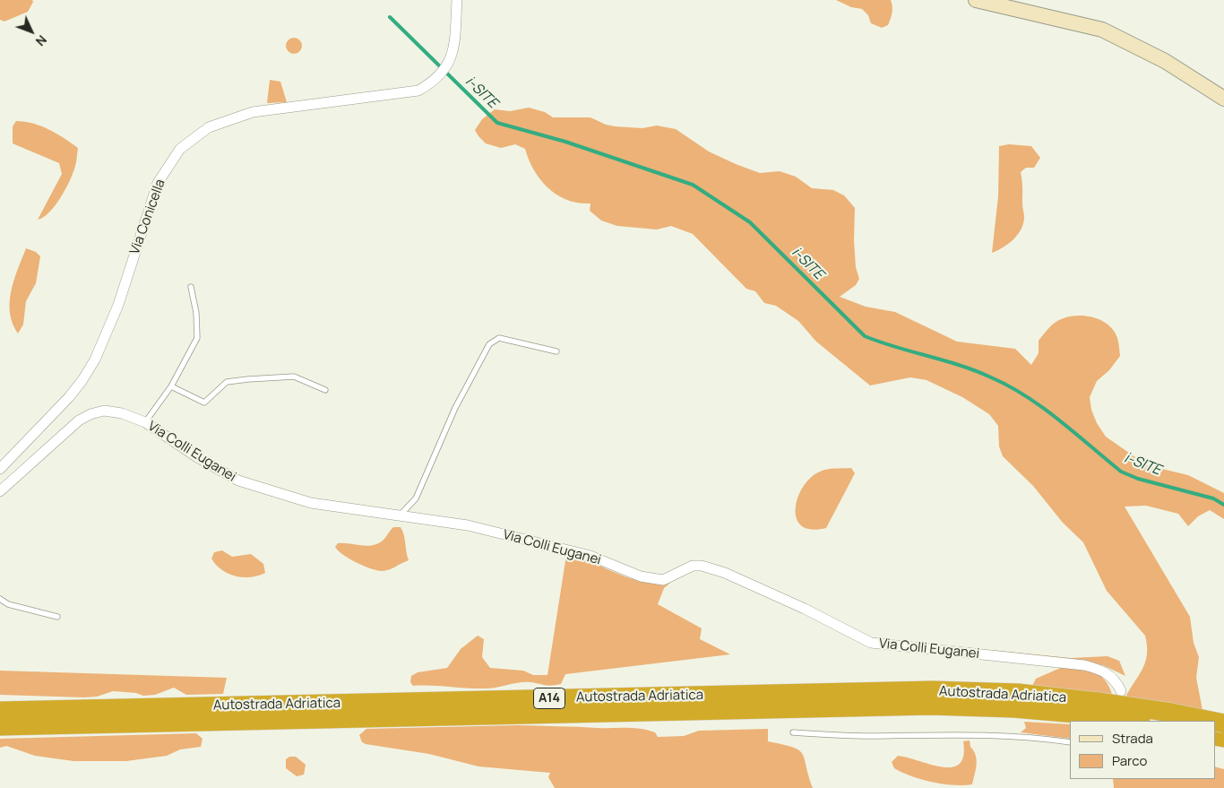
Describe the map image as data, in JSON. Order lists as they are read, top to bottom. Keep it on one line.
{"streets":{"highway":["Autostrada Adriatica","A14"],"street":["Via Conicella","Via Colli Euganei"]},"water":["i-SITE"],"legend":["Strada","Parco"],"north":"bottom right"}
